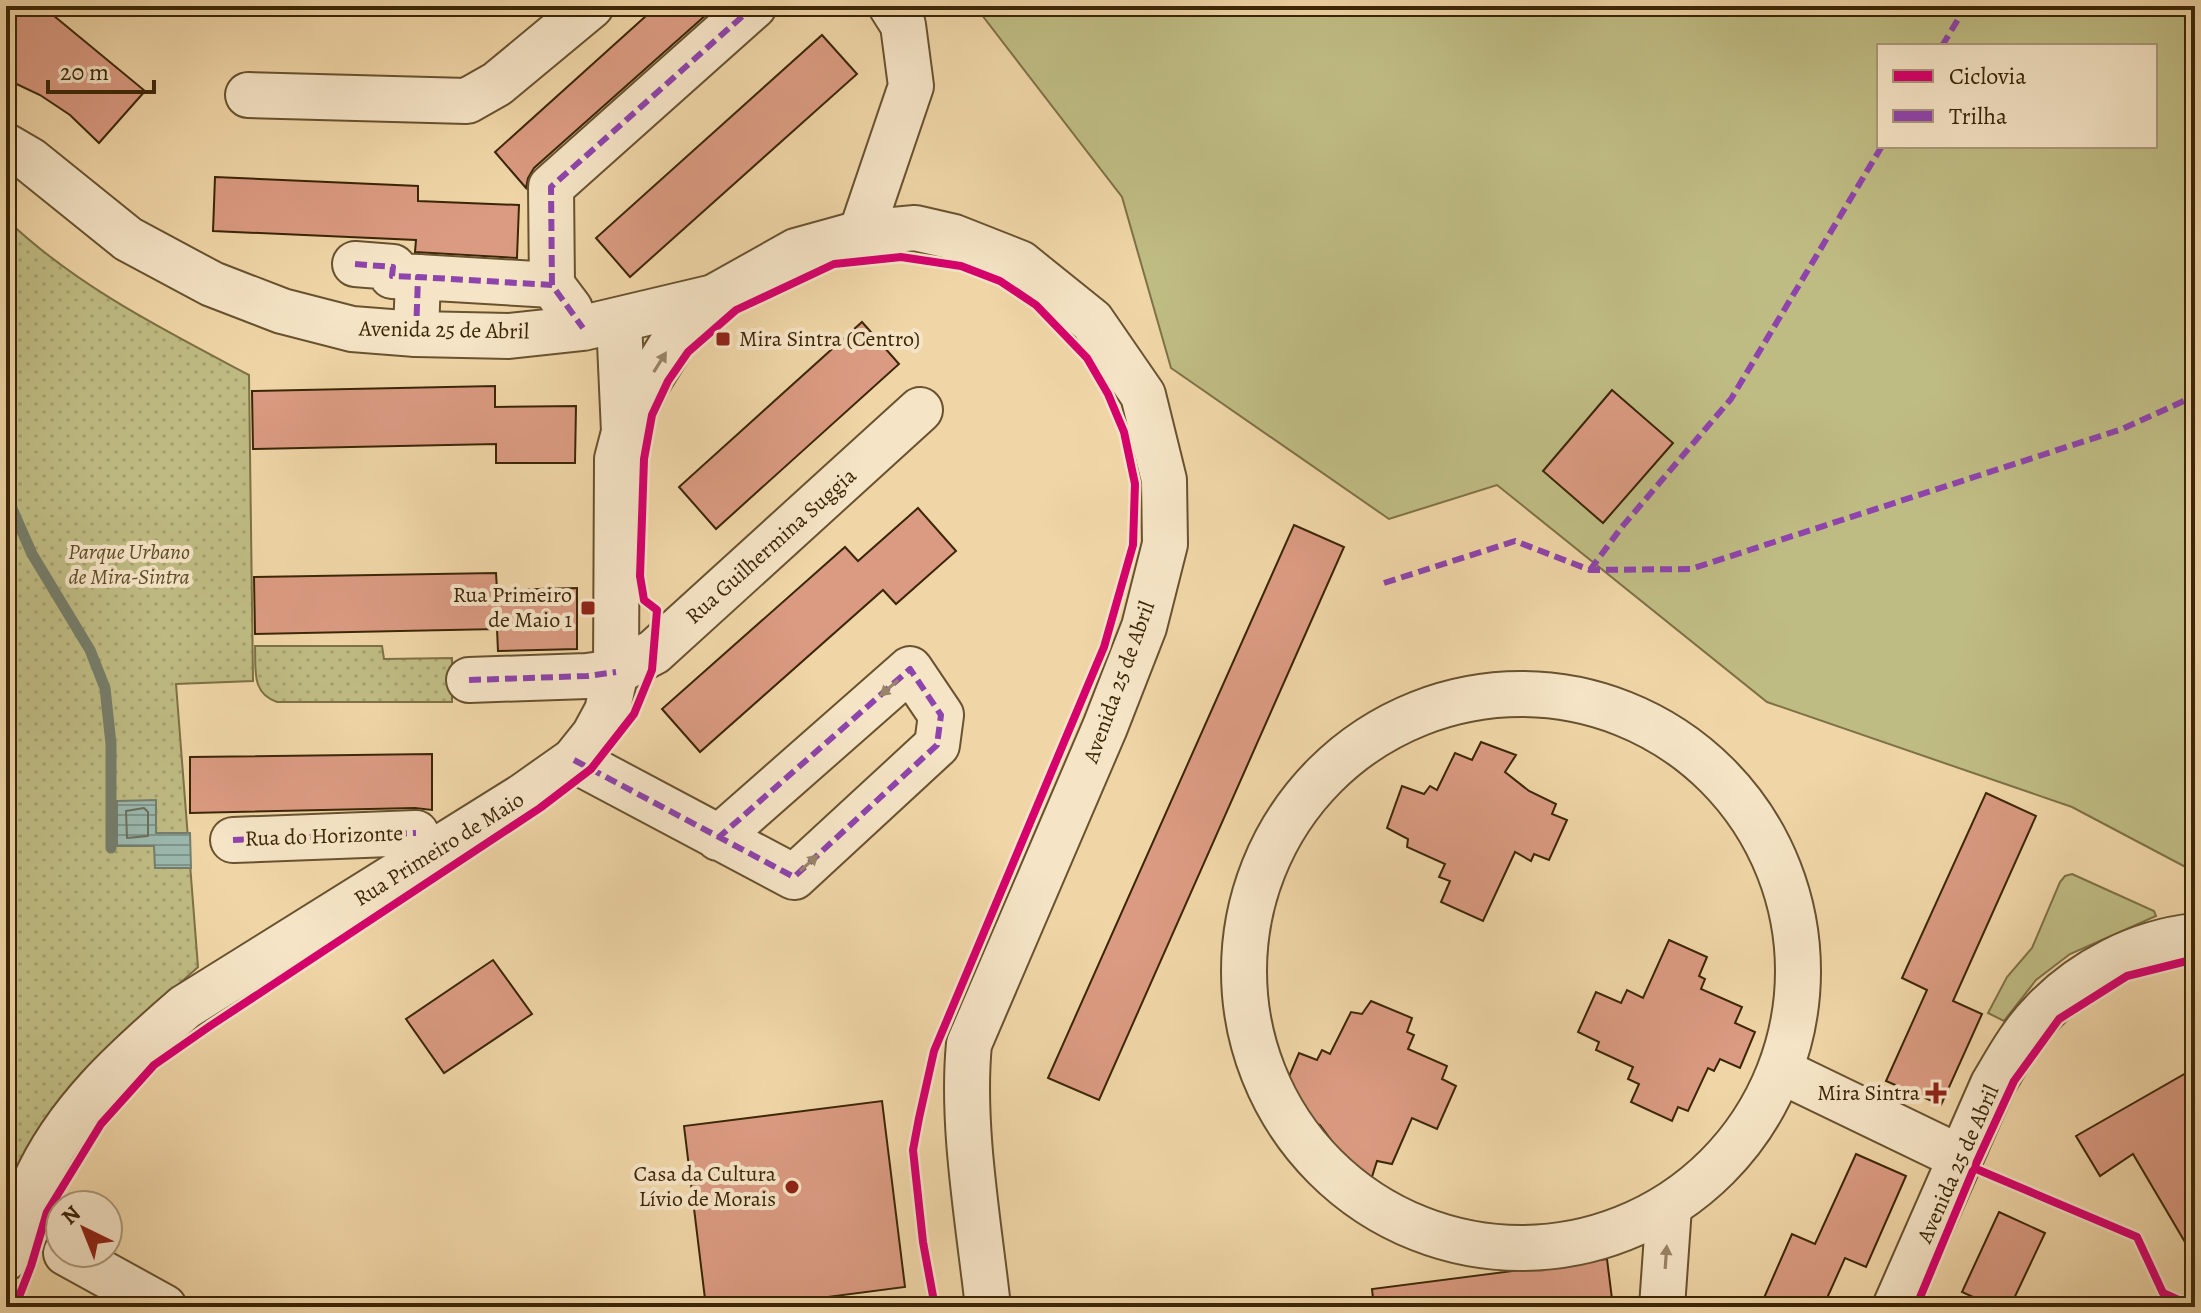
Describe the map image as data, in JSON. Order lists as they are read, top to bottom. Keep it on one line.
{"streets":{"street":["Avenida 25 de Abril","Rua Guilhermina Suggia","Rua do Horizonte","Rua Primeiro de Maio"]},"crossings":[["Avenida 25 de Abril","Rua Primeiro de Maio"],["Rua Guilhermina Suggia","Rua Primeiro de Maio"]],"parks":["Parque Urbano de Mira-Sintra"],"places":{"transit":["Mira Sintra (Centro)","Rua Primeiro de Maio 1"],"health":["Mira Sintra"],"other":["Casa da Cultura Lívio de Morais"]},"legend":["Ciclovia","Trilha"],"scale_bar":"20 m","north":"top left"}
